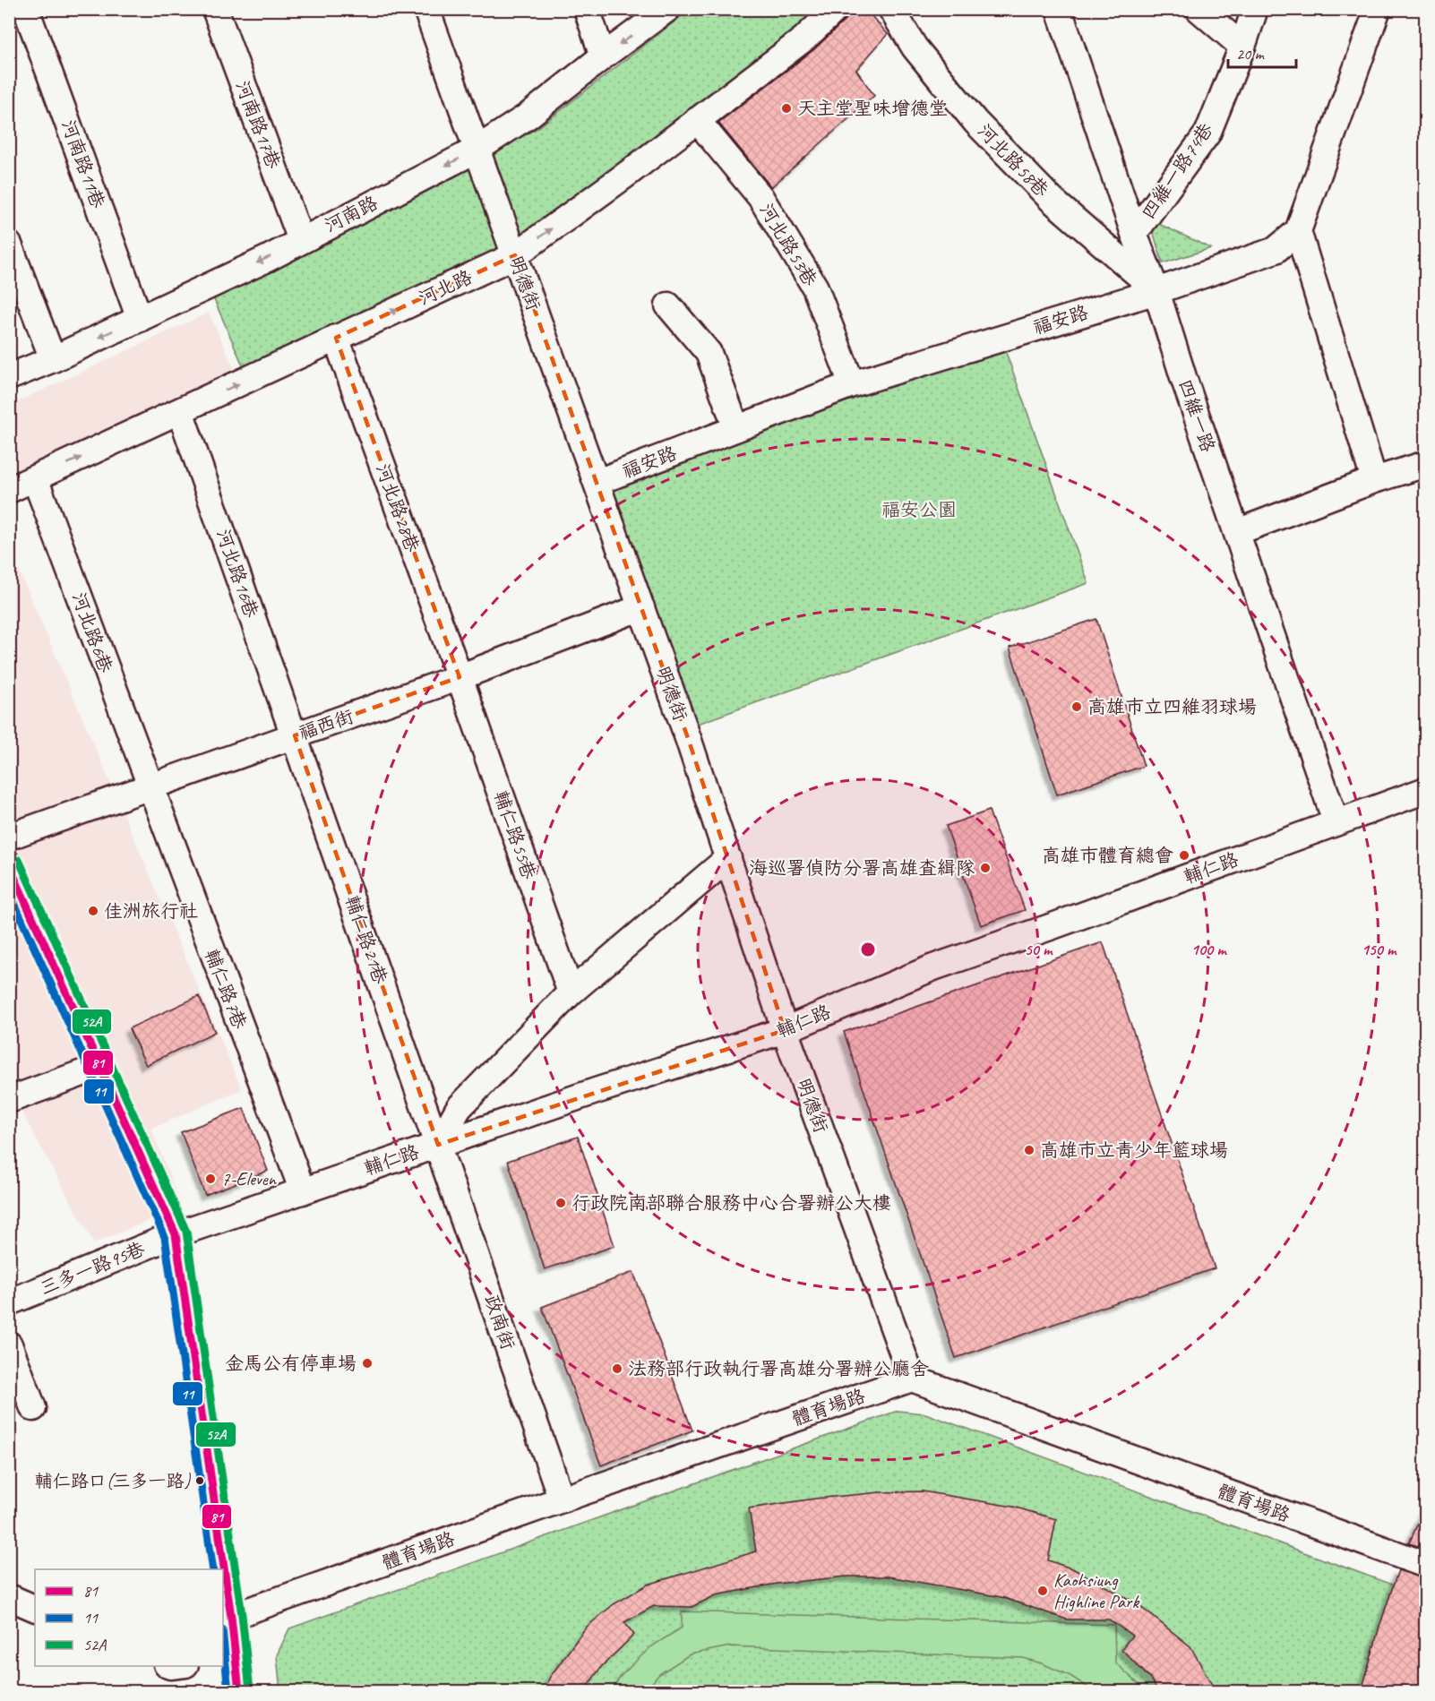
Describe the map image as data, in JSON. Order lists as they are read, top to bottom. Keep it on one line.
{"streets":{"street":["河南路17巷","河北路58巷","河南路11巷","四維一路74巷","河南路","河北路53巷","明德街","河北路","福安路","四維一路","河北路28巷","河北路16巷","河北路6巷","福西街","輔仁路55巷","輔仁路","輔仁路21巷","輔仁路7巷","三多一路95巷","政南街","體育場路"]},"crossings":[["河南路17巷","河南路"],["河北路58巷","福安路"],["河北路58巷","四維一路"],["河南路11巷","河南路"],["四維一路74巷","四維一路"],["河南路","明德街"],["河北路53巷","河北路"],["河北路53巷","福安路"],["明德街","河北路"],["明德街","福安路"],["明德街","福西街"],["明德街","輔仁路"],["明德街","體育場路"],["河北路","河北路28巷"],["河北路","河北路16巷"],["河北路","河北路6巷"],["福安路","四維一路"],["四維一路","輔仁路"],["河北路28巷","福西街"],["河北路28巷","輔仁路55巷"],["河北路16巷","福西街"],["河北路16巷","輔仁路21巷"],["河北路6巷","福西街"],["河北路6巷","輔仁路7巷"],["福西街","輔仁路55巷"],["福西街","輔仁路21巷"],["福西街","輔仁路7巷"],["輔仁路","輔仁路21巷"],["輔仁路","輔仁路7巷"],["輔仁路","三多一路95巷"],["輔仁路","政南街"],["輔仁路21巷","政南街"],["政南街","體育場路"]],"one_way":["河南路","河北路"],"parks":["福安公園"],"places":["天主堂聖味增德堂","高雄市立四維羽球場","高雄市體育總會","海巡署偵防分署高雄查緝隊","佳洲旅行社","高雄市立青少年籃球場","7-Eleven","行政院南部聯合服務中心合署辦公大樓","金馬公有停車場","法務部行政執行署高雄分署辦公廳舍","輔仁路口(三多一路)","Kaohsiung Highline Park"],"lines":["transit line 52A","transit line 81","transit line 11"],"legend":["81","11","52A"],"scale_bar":"20 m","rings":["50 m","100 m","150 m"]}
